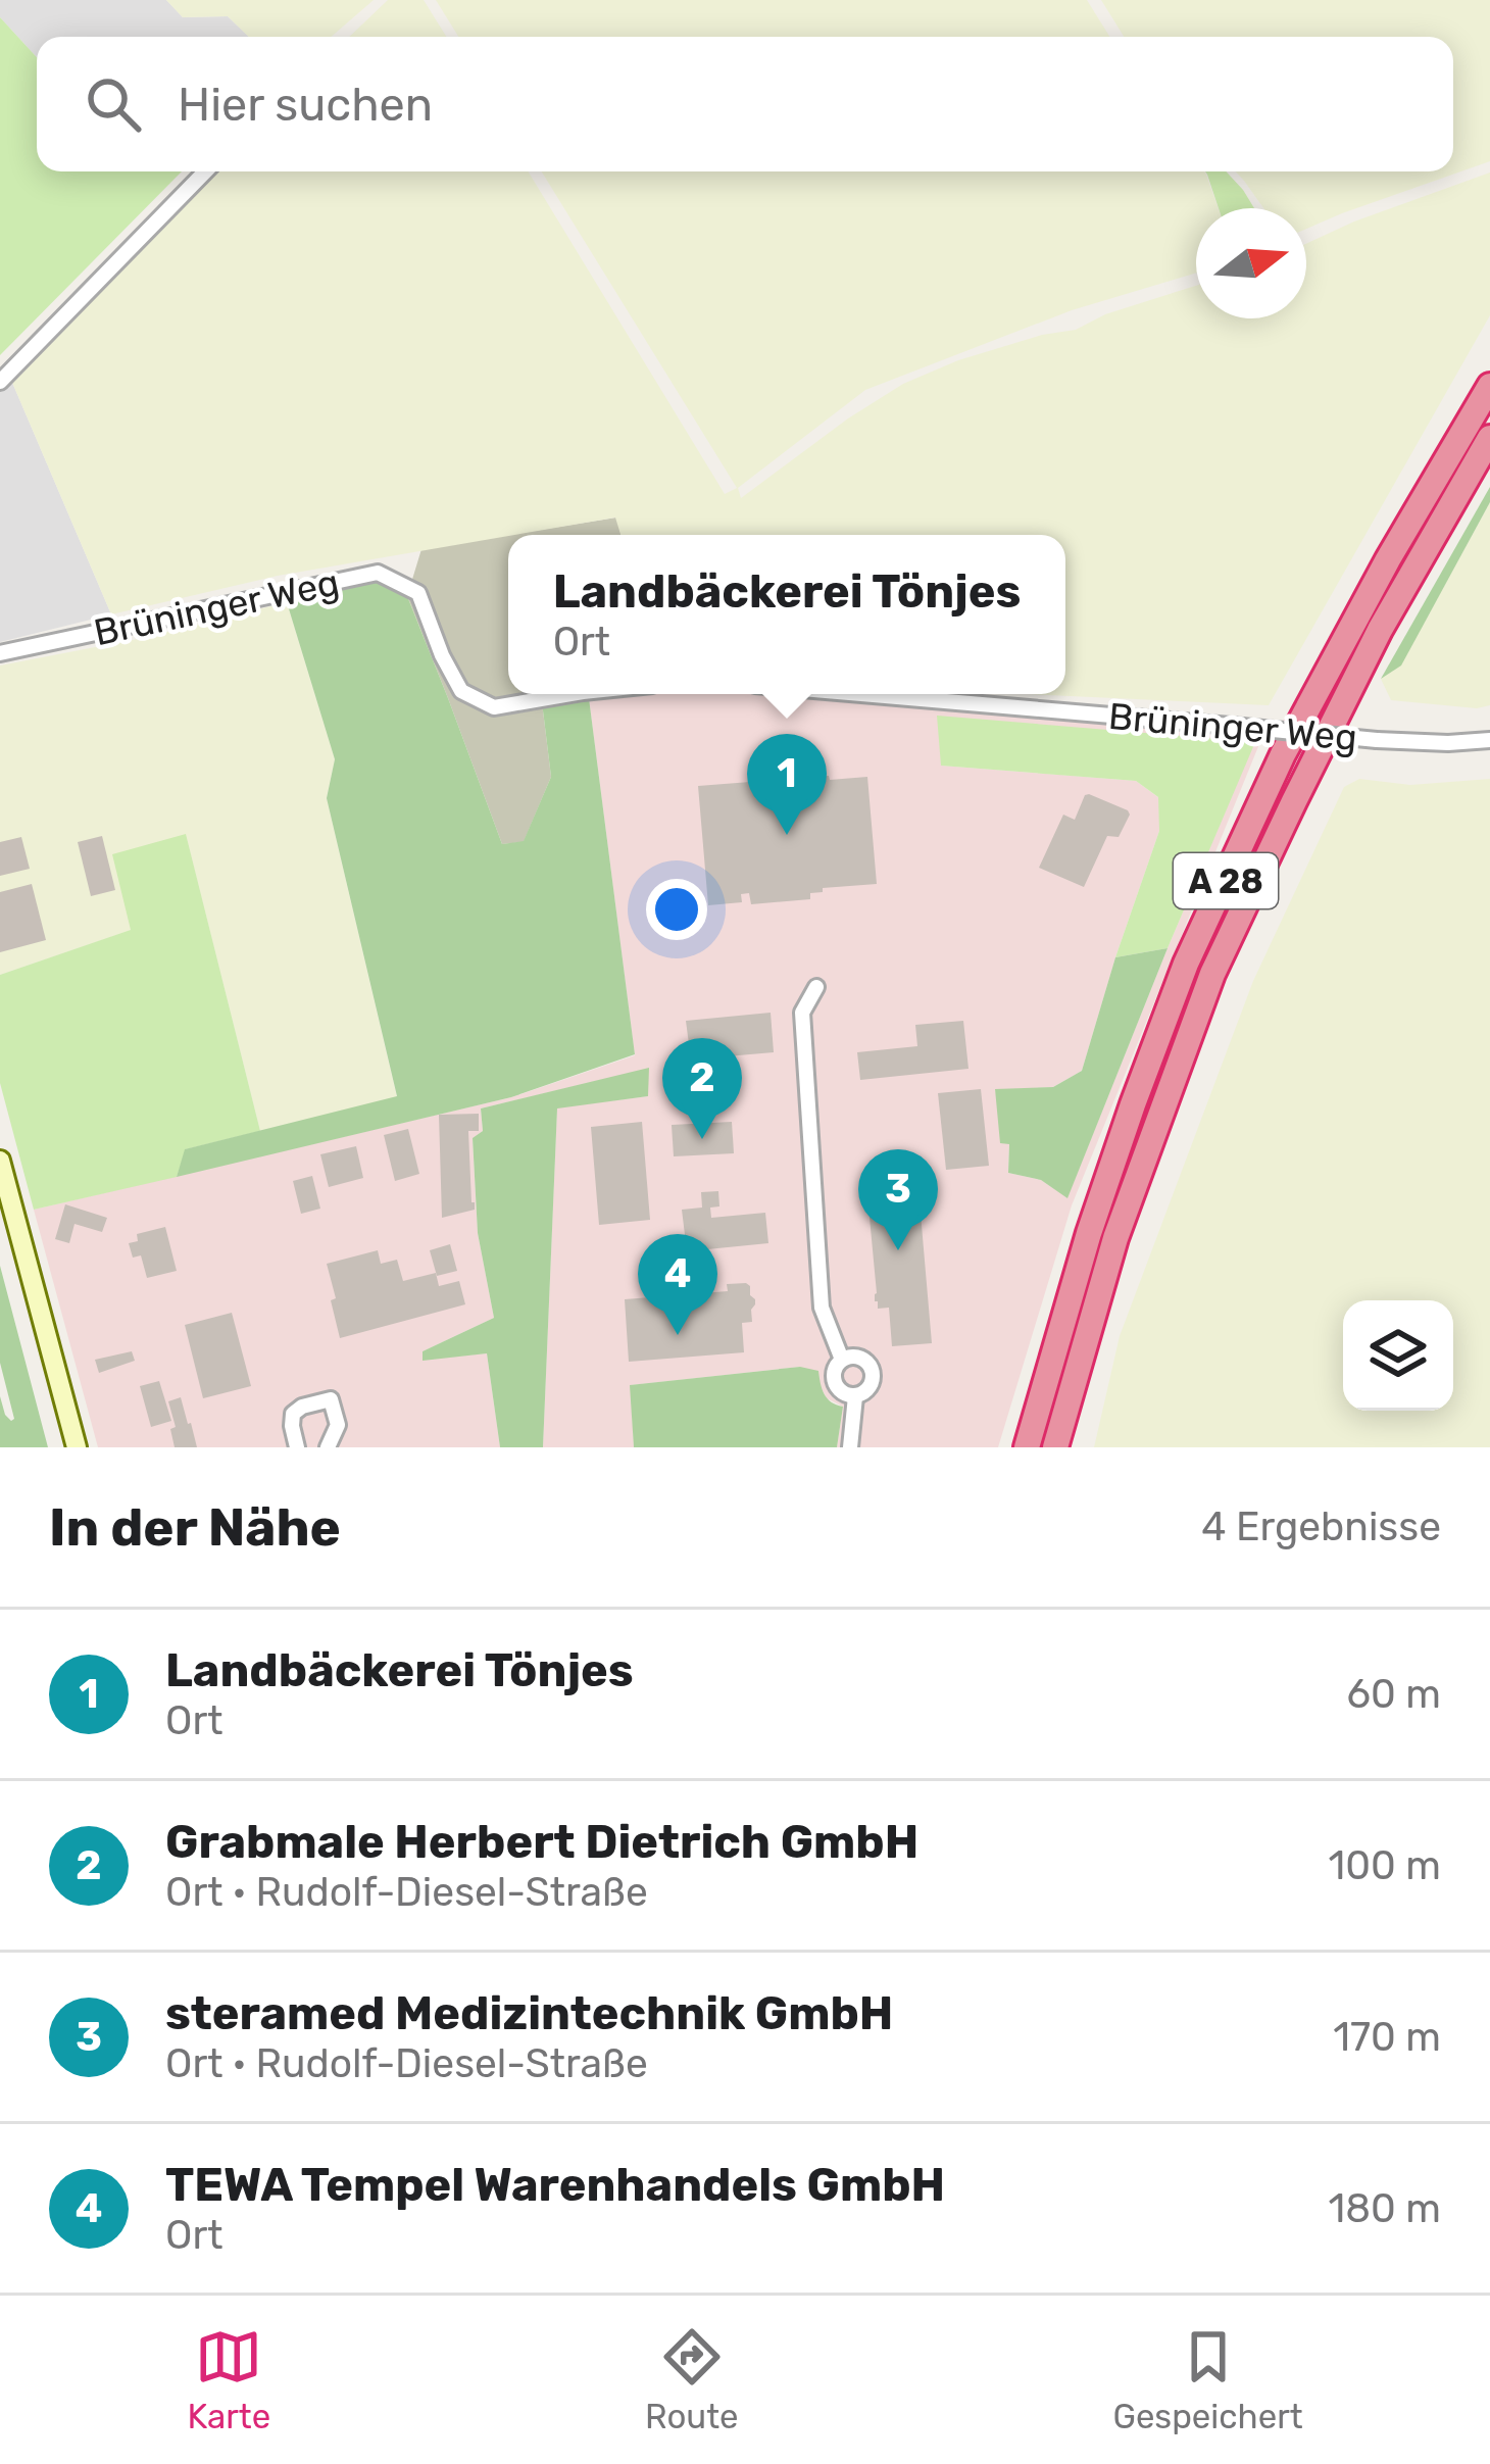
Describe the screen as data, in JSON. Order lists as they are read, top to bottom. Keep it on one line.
{"streets":{"highway":["A 28"],"street":["Brüninger Weg"]},"north":"right","page":{"search":"Hier suchen","popup":["Landbäckerei Tönjes","Ort"],"pins":["1","2","3","4"],"heading":["In der Nähe","4 Ergebnisse"],"list":[{"mark":"1","name":"Landbäckerei Tönjes","note":"Ort","value":"60 m"},{"mark":"2","name":"Grabmale Herbert Dietrich GmbH","note":"Ort · Rudolf-Diesel-Straße","value":"100 m"},{"mark":"3","name":"steramed Medizintechnik GmbH","note":"Ort · Rudolf-Diesel-Straße","value":"170 m"},{"mark":"4","name":"TEWA Tempel Warenhandels GmbH","note":"Ort","value":"180 m"}],"nav":["Karte","Route","Gespeichert"]}}
